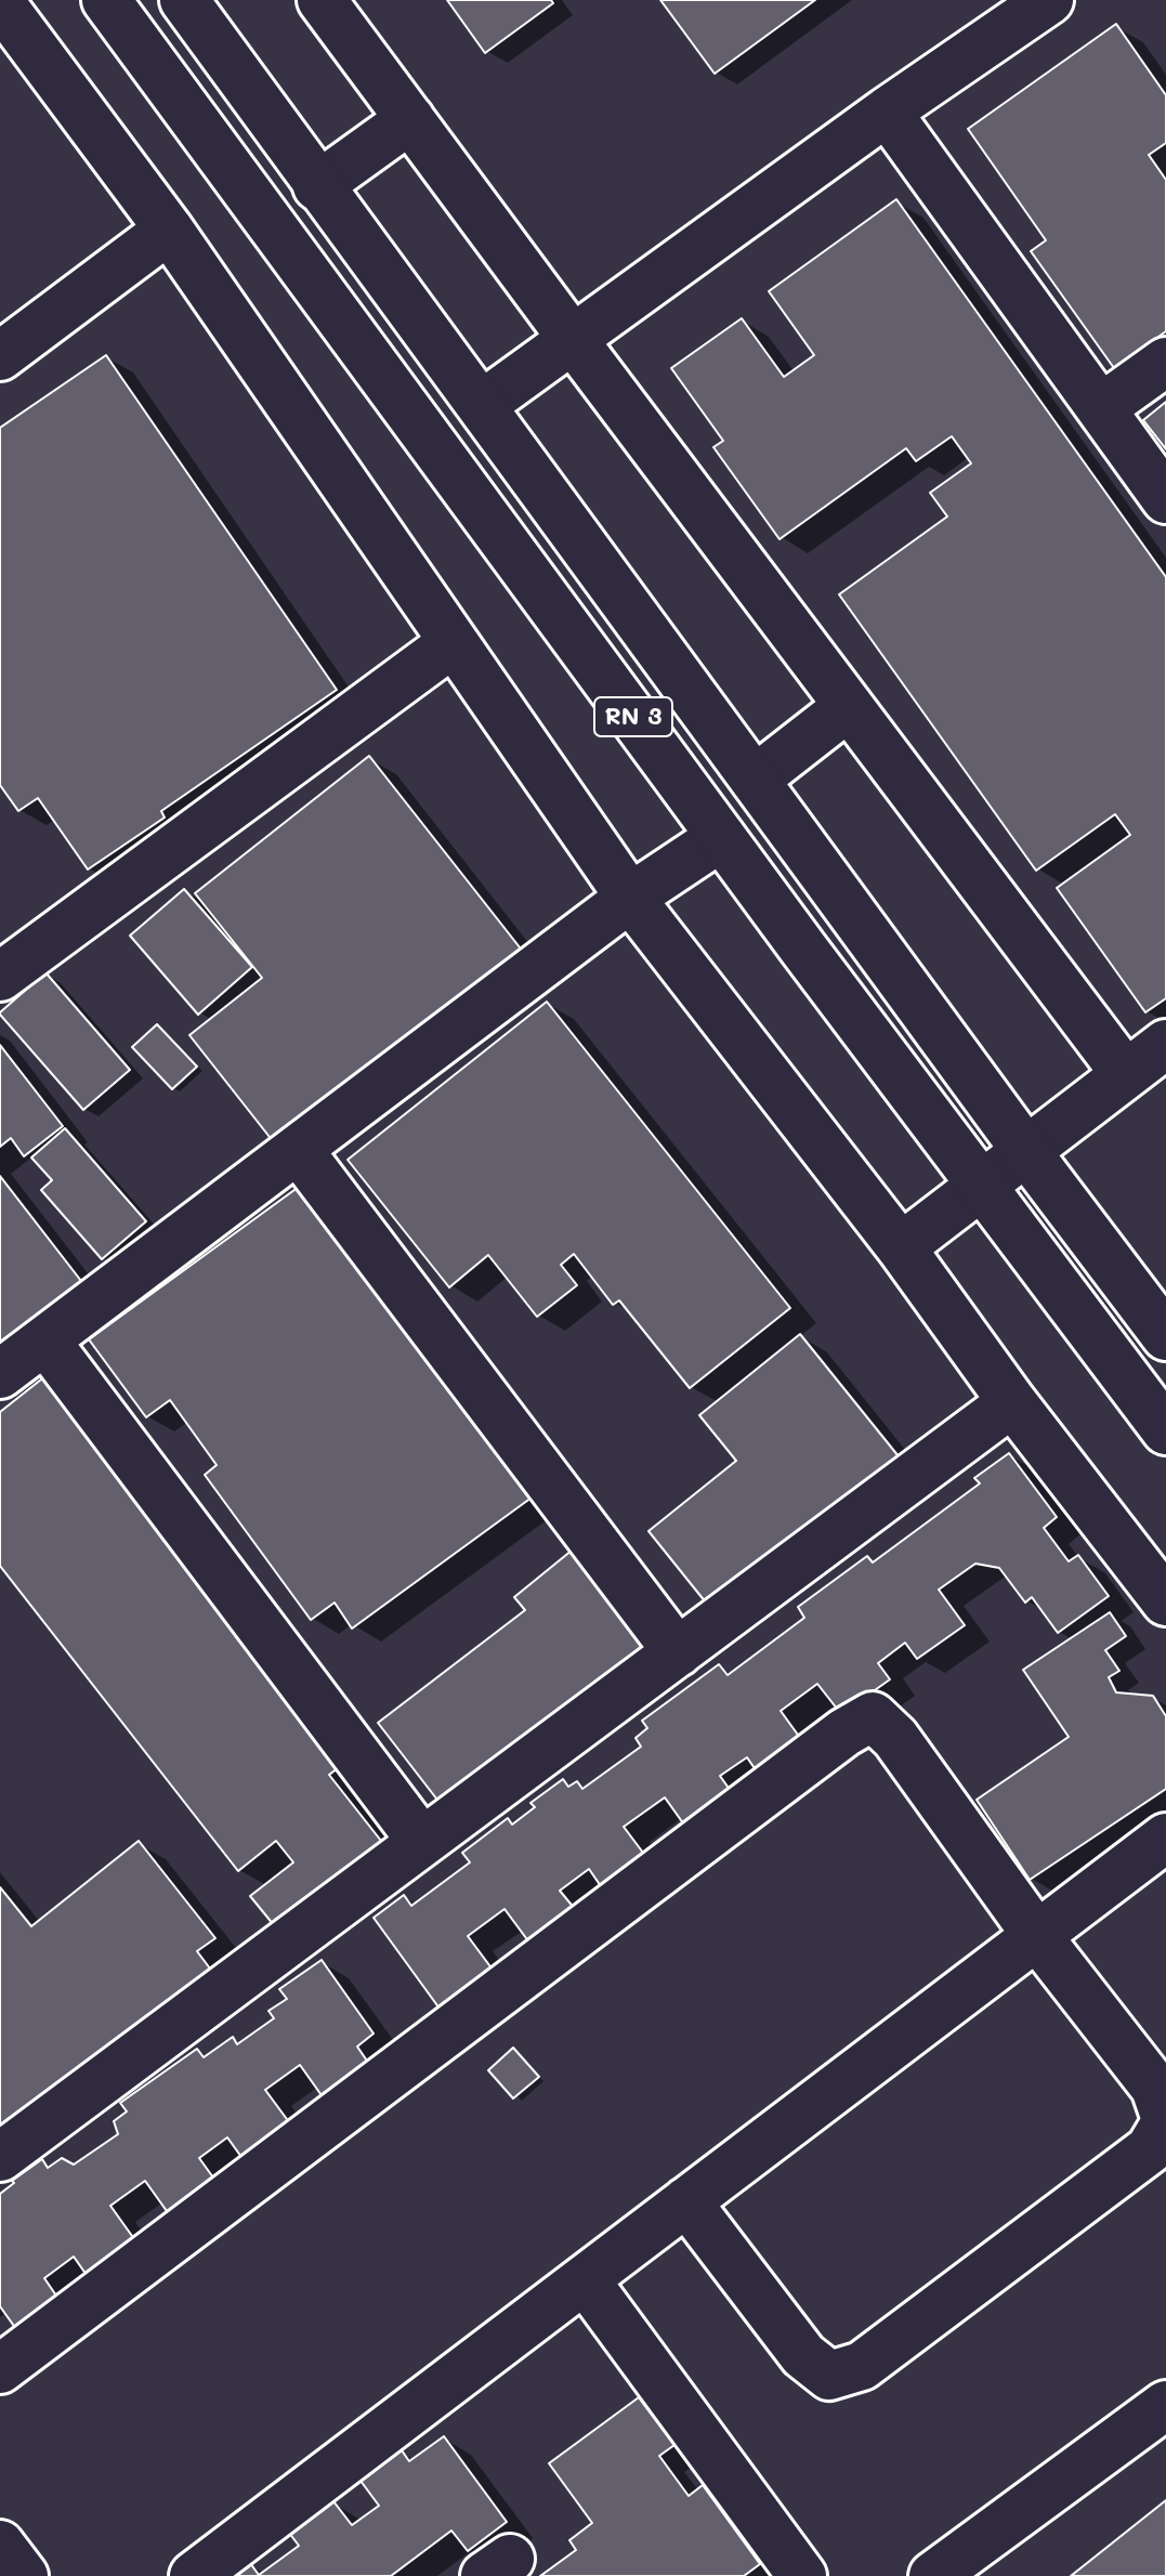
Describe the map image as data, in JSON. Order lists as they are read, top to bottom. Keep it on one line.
{"streets":{"main road":["RN 3"]}}
